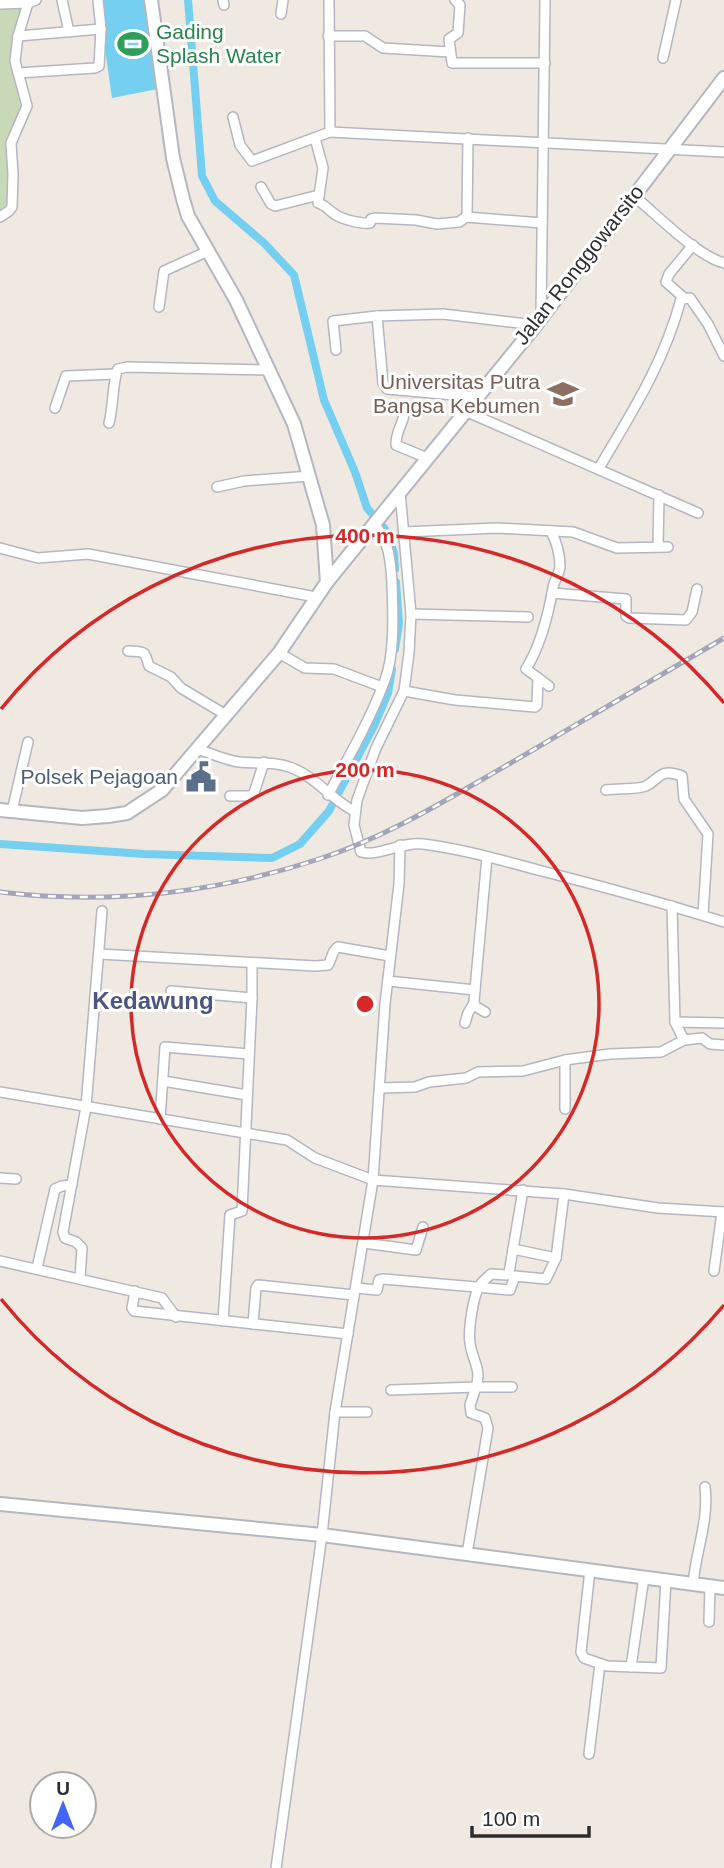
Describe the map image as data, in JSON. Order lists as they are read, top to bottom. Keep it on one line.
{"streets":{"main road":["Jalan Ronggowarsito"]},"districts":["Kedawung"],"places":{"sports":["Gading Splash Water"],"school or university":["Universitas Putra Bangsa Kebumen"],"public building":["Polsek Pejagoan"]},"scale_bar":"100 m","north":"top","rings":["400 m","200 m"]}
